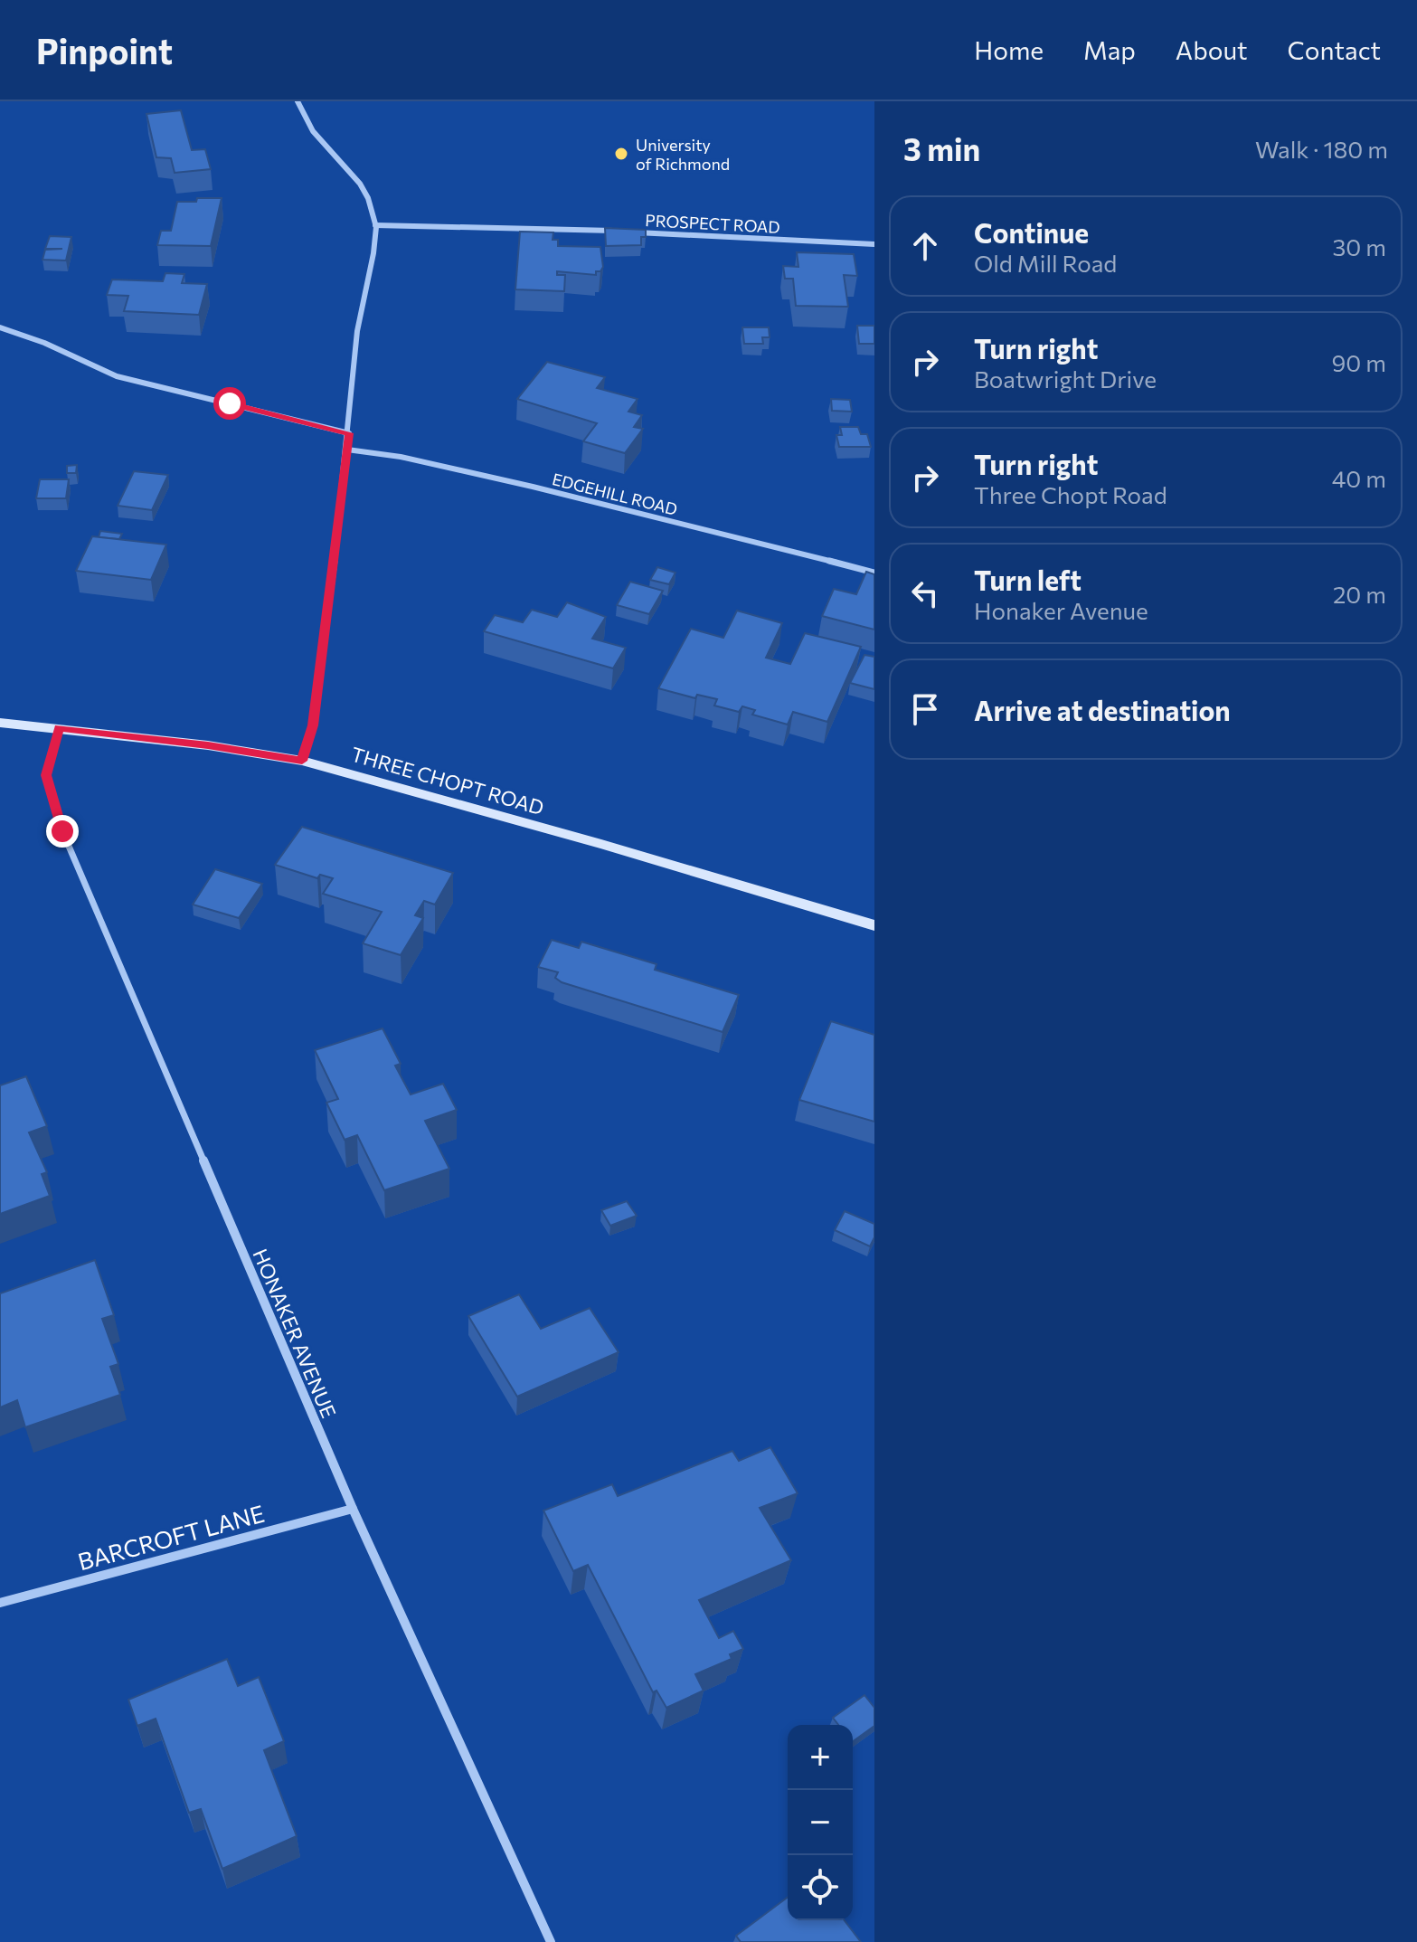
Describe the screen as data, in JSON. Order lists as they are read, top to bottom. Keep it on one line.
{"streets":{"main road":["THREE CHOPT ROAD"],"street":["PROSPECT ROAD","EDGEHILL ROAD","HONAKER AVENUE","BARCROFT LANE"]},"crossings":[["THREE CHOPT ROAD","HONAKER AVENUE"],["HONAKER AVENUE","BARCROFT LANE"]],"places":["University of Richmond"],"page":{"header":"Pinpoint","nav":["Home","Map","About","Contact"],"heading":["3 min","Walk · 180 m"],"list":[["Continue","Old Mill Road","30 m"],["Turn right","Boatwright Drive","90 m"],["Turn right","Three Chopt Road","40 m"],["Turn left","Honaker Avenue","20 m"],"Arrive at destination"],"map_buttons":["+","−"]}}
